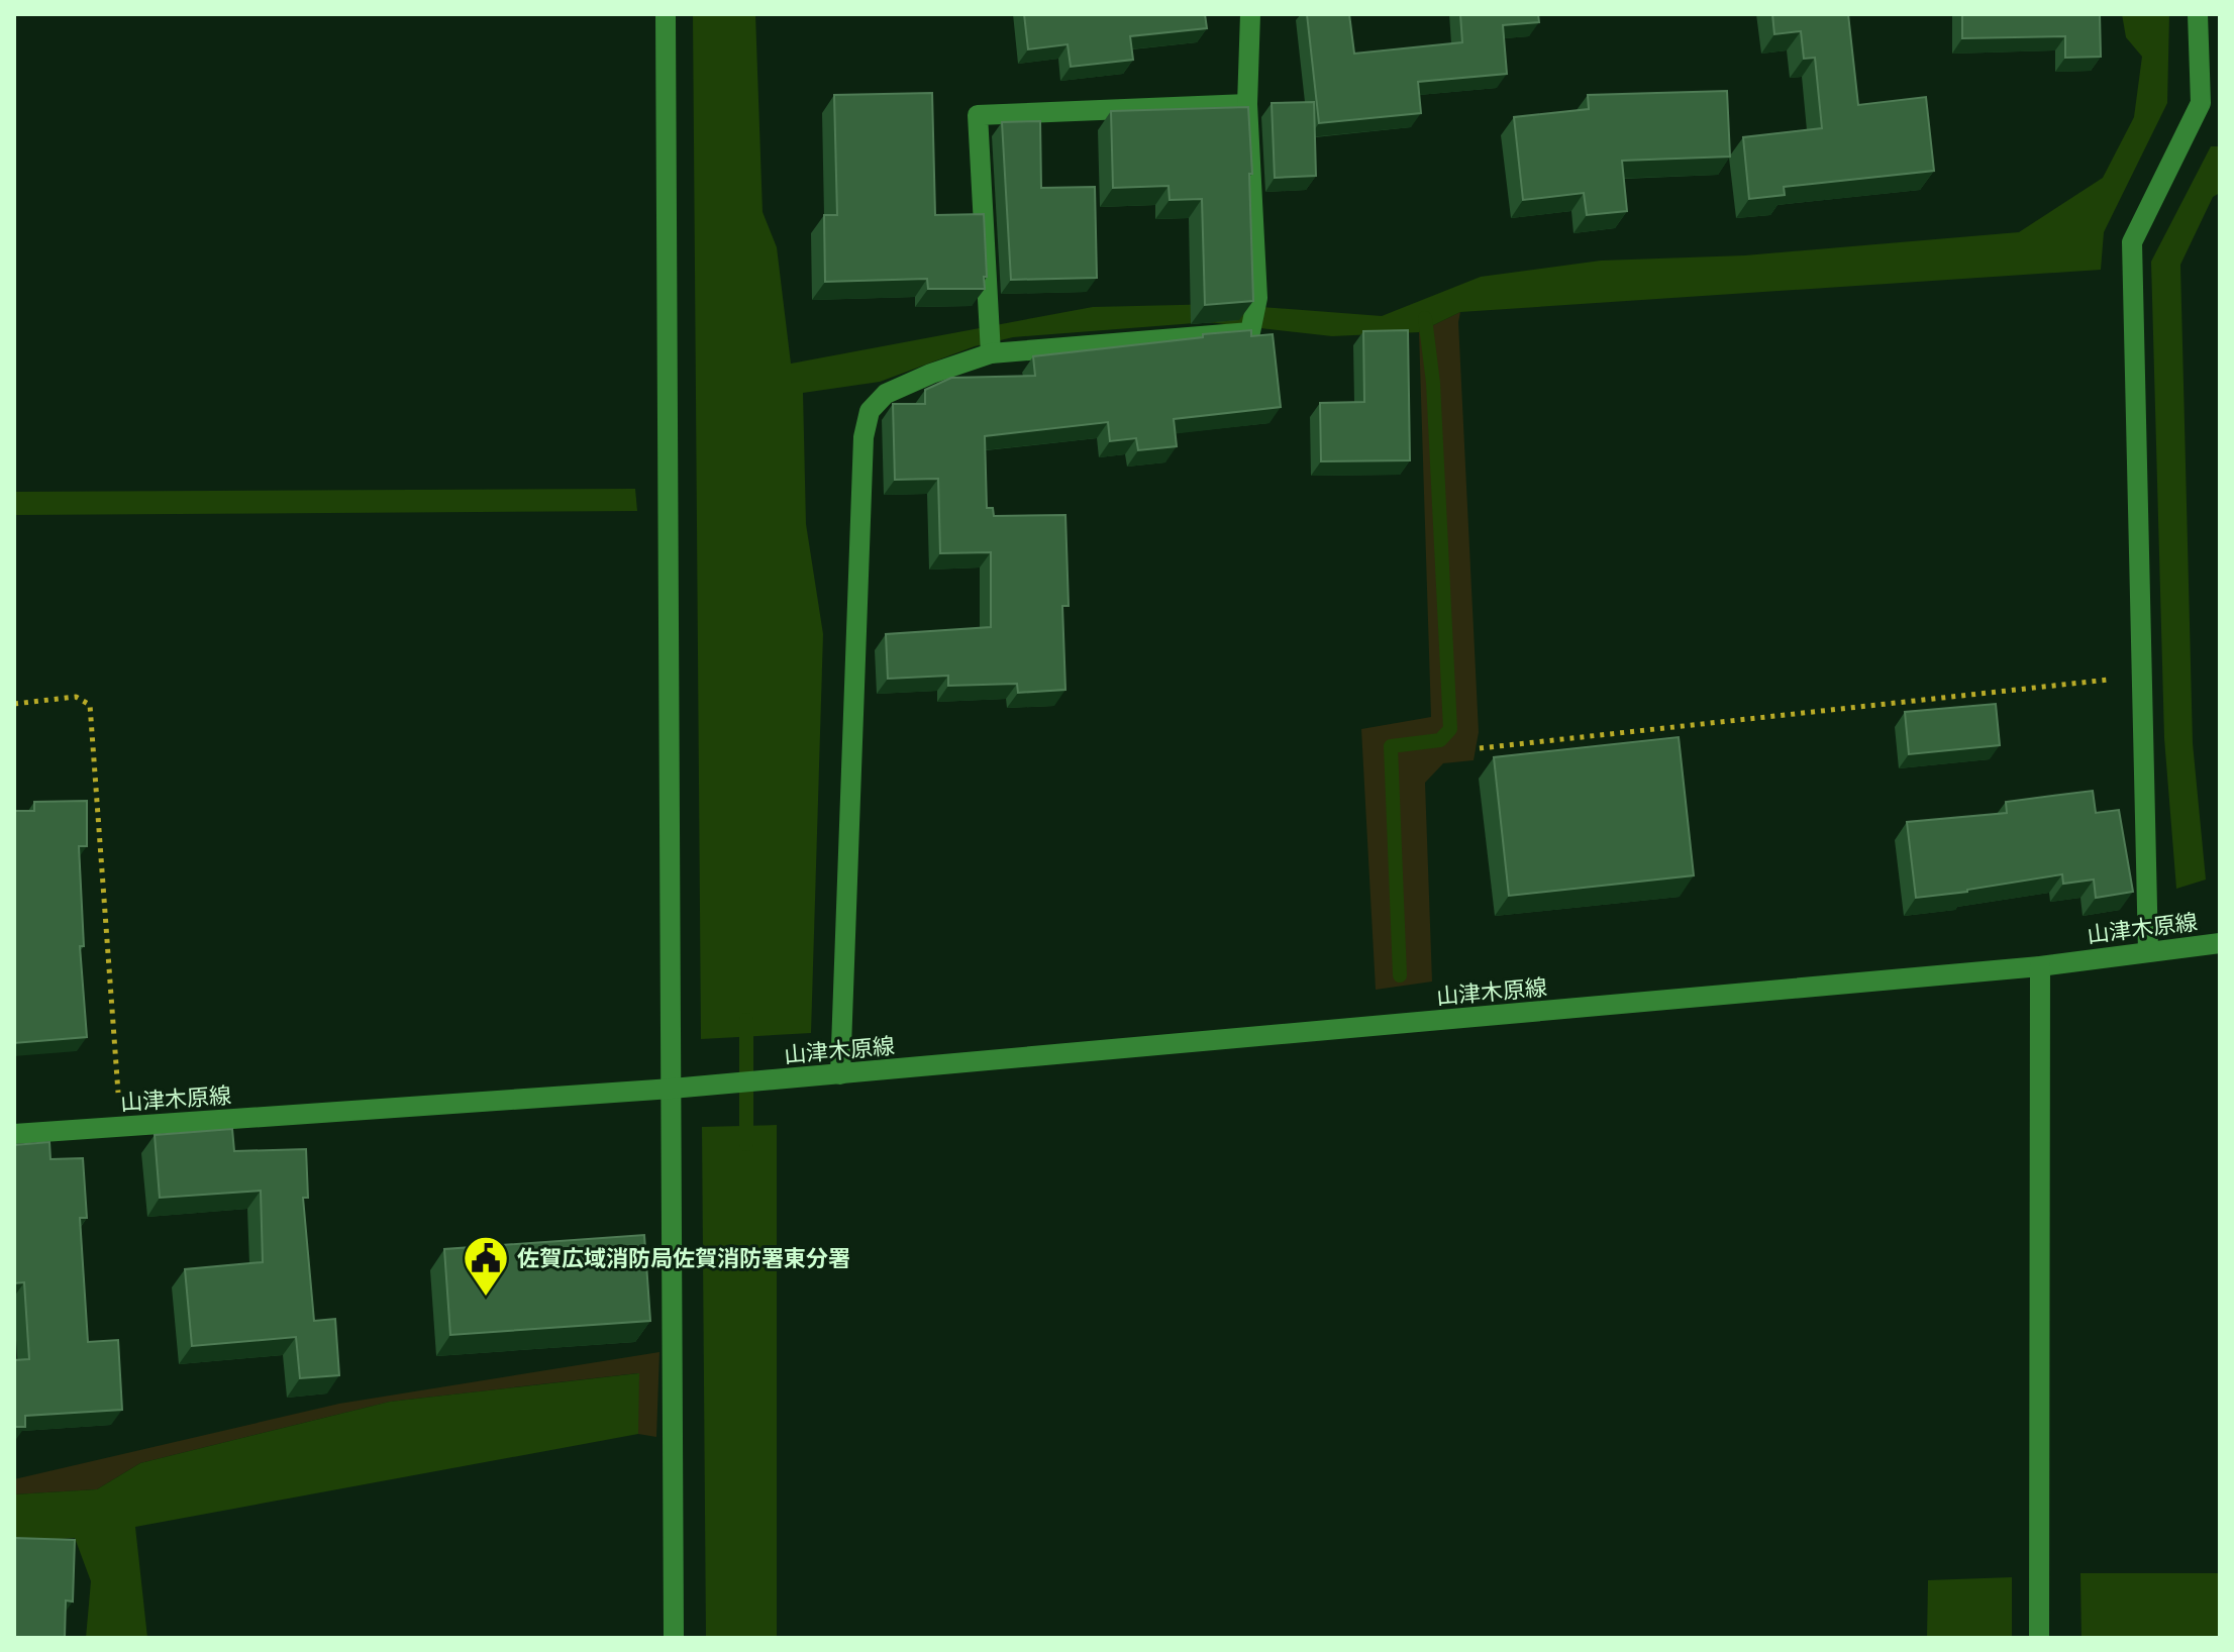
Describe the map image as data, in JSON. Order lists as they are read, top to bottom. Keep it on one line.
{"streets":{"street":["山津木原線"]},"places":{"public building":["佐賀広域消防局佐賀消防署東分署"]}}
